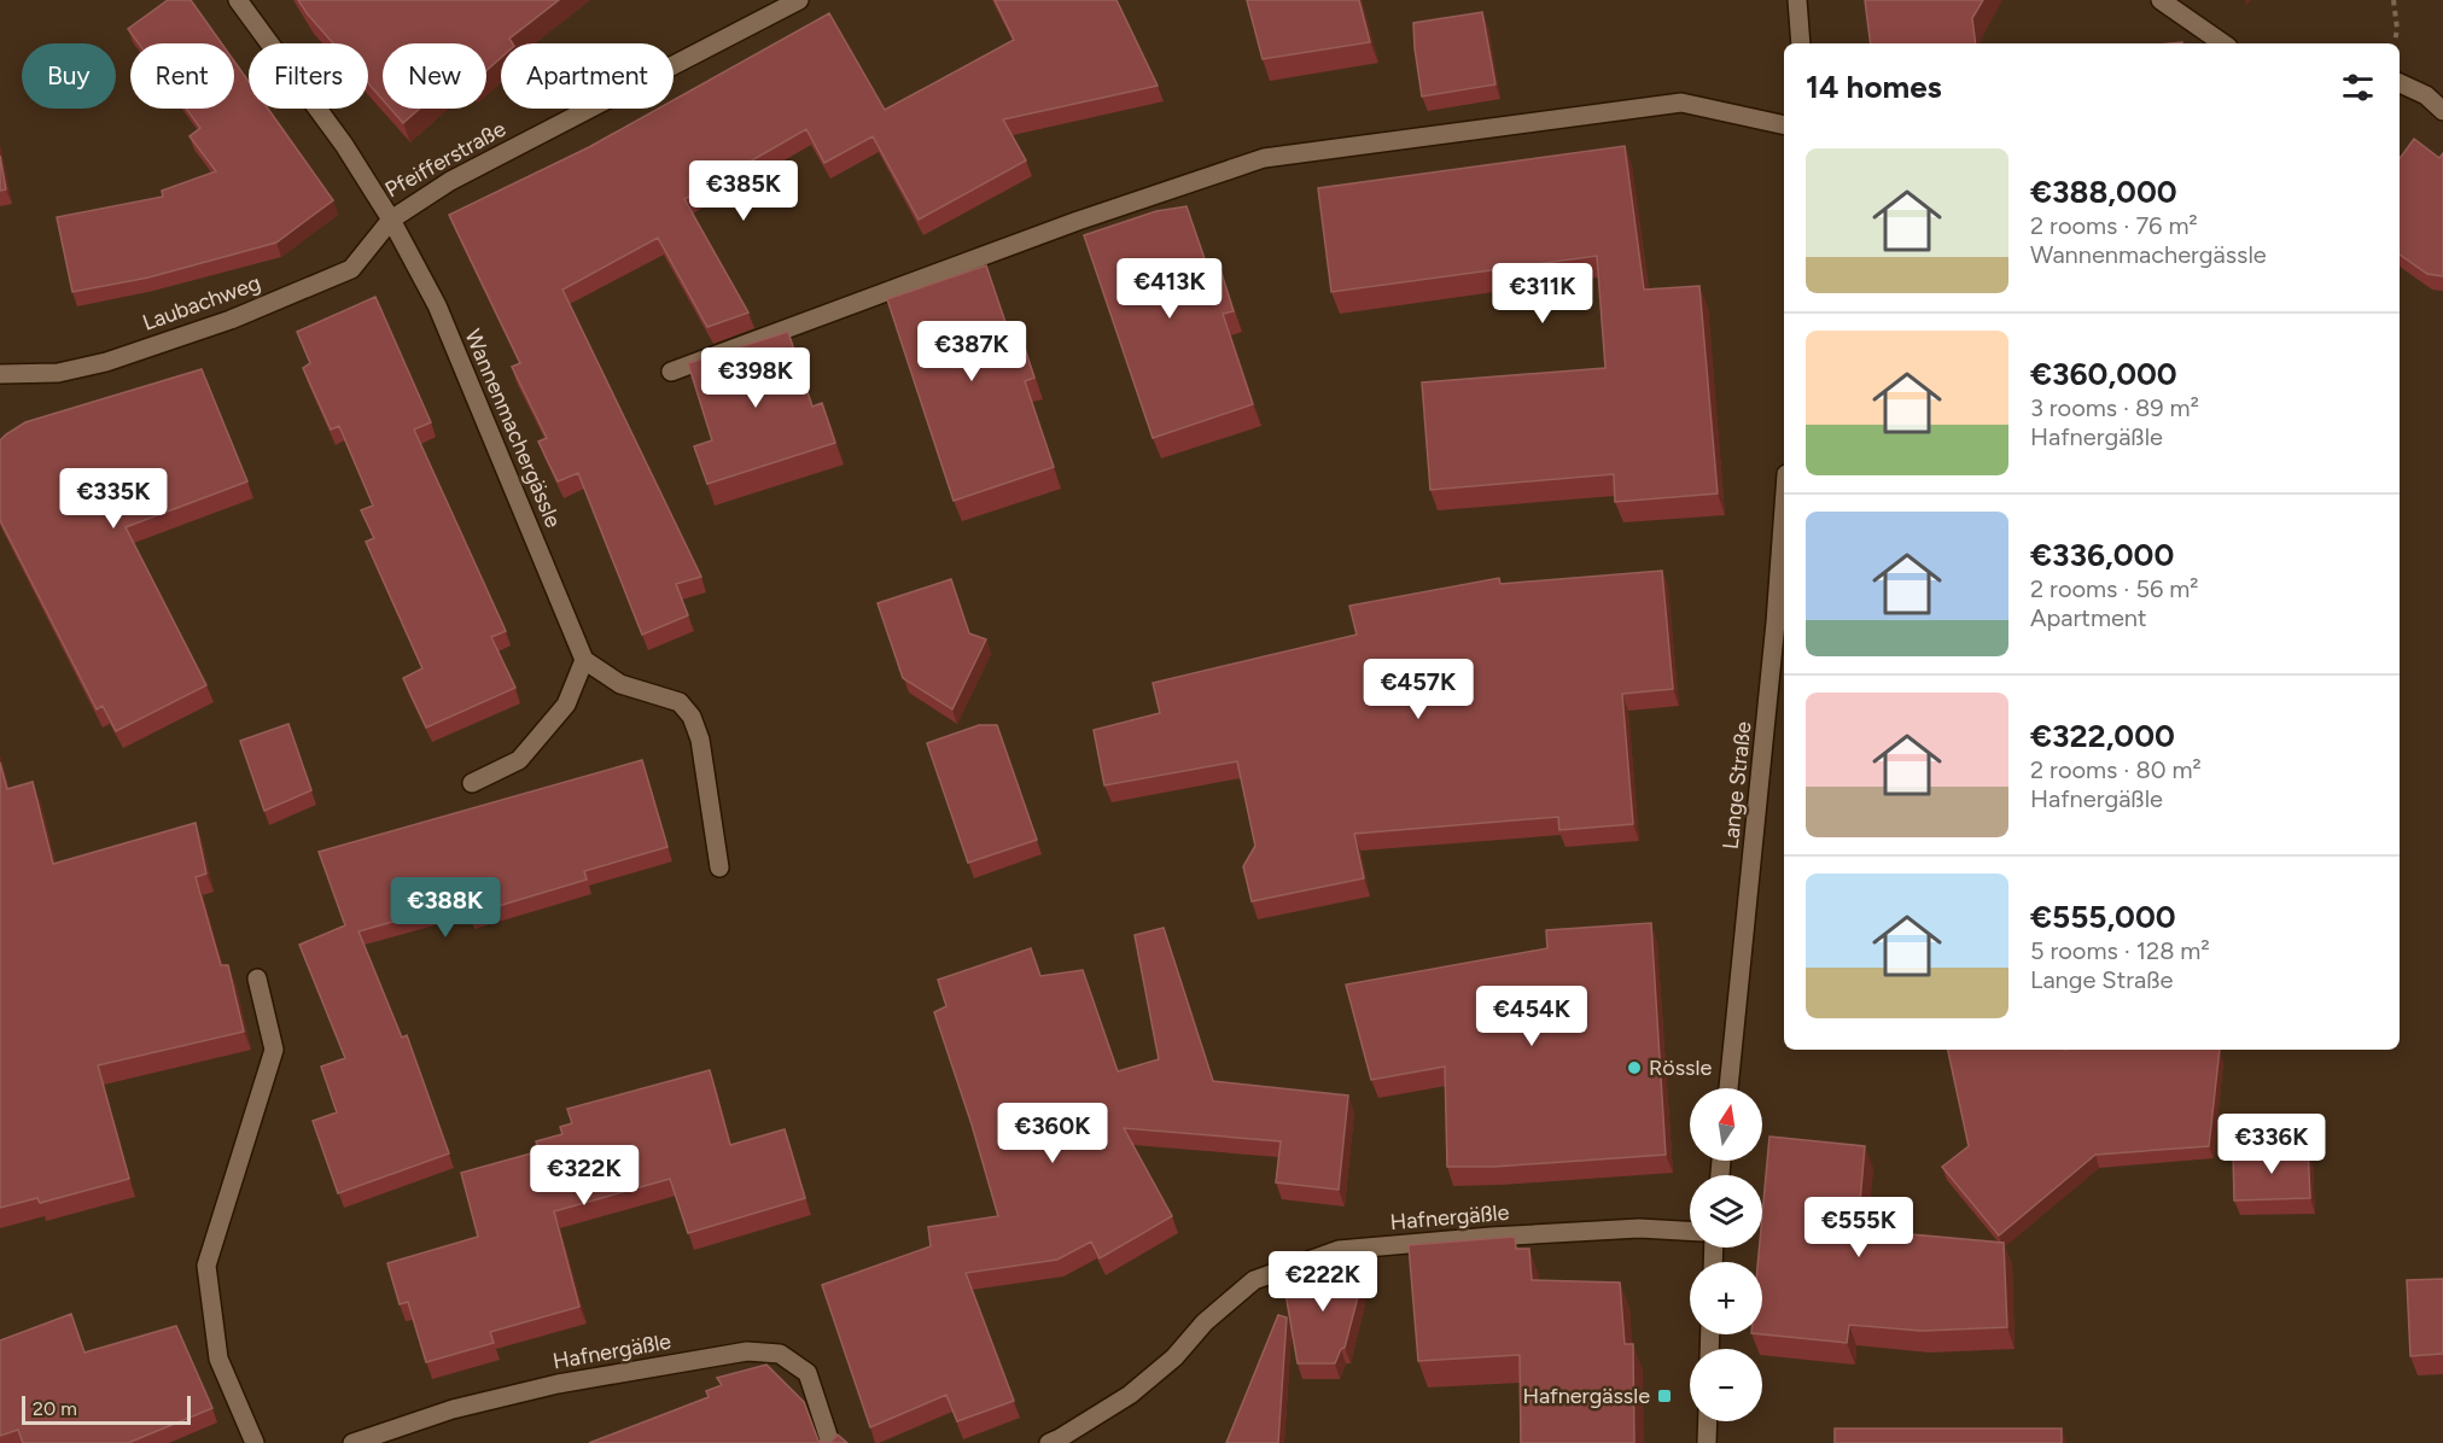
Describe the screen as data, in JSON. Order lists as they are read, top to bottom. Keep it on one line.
{"streets":{"street":["Pfeifferstraße","Laubachweg","Wannenmachergässle","Lange Straße","Hafnergäßle"]},"crossings":[["Pfeifferstraße","Laubachweg"],["Pfeifferstraße","Wannenmachergässle"],["Laubachweg","Wannenmachergässle"]],"places":{"other":["Rössle"],"transit":["Hafnergässle"]},"scale_bar":"20 m","north":"top","page":{"chip":["Buy","Rent","Filters","New","Apartment"],"heading":"14 homes","list":[{"name":"€388,000","note":"2 rooms · 76 m² · Wannenmachergässle"},{"name":"€360,000","note":"3 rooms · 89 m² · Hafnergäßle"},{"name":"€336,000","note":"2 rooms · 56 m² · Apartment"},{"name":"€322,000","note":"2 rooms · 80 m² · Hafnergäßle"},{"name":"€555,000","note":"5 rooms · 128 m² · Lange Straße"}],"price":["€385K","€413K","€311K","€387K","€398K","€335K","€457K","€388K","€454K","€360K","€336K","€322K","€555K","€222K"],"map_buttons":["+","−"],"scale":"20 m"}}
